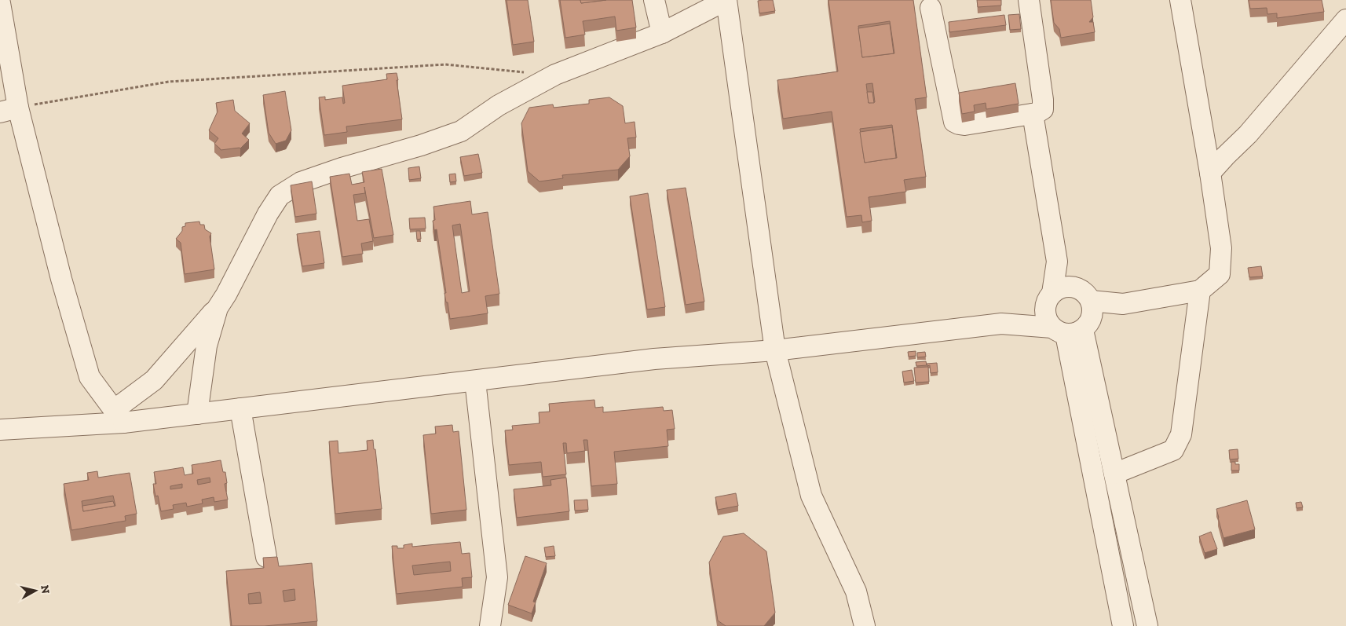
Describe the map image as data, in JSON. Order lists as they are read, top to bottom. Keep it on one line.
{"north":"right"}
